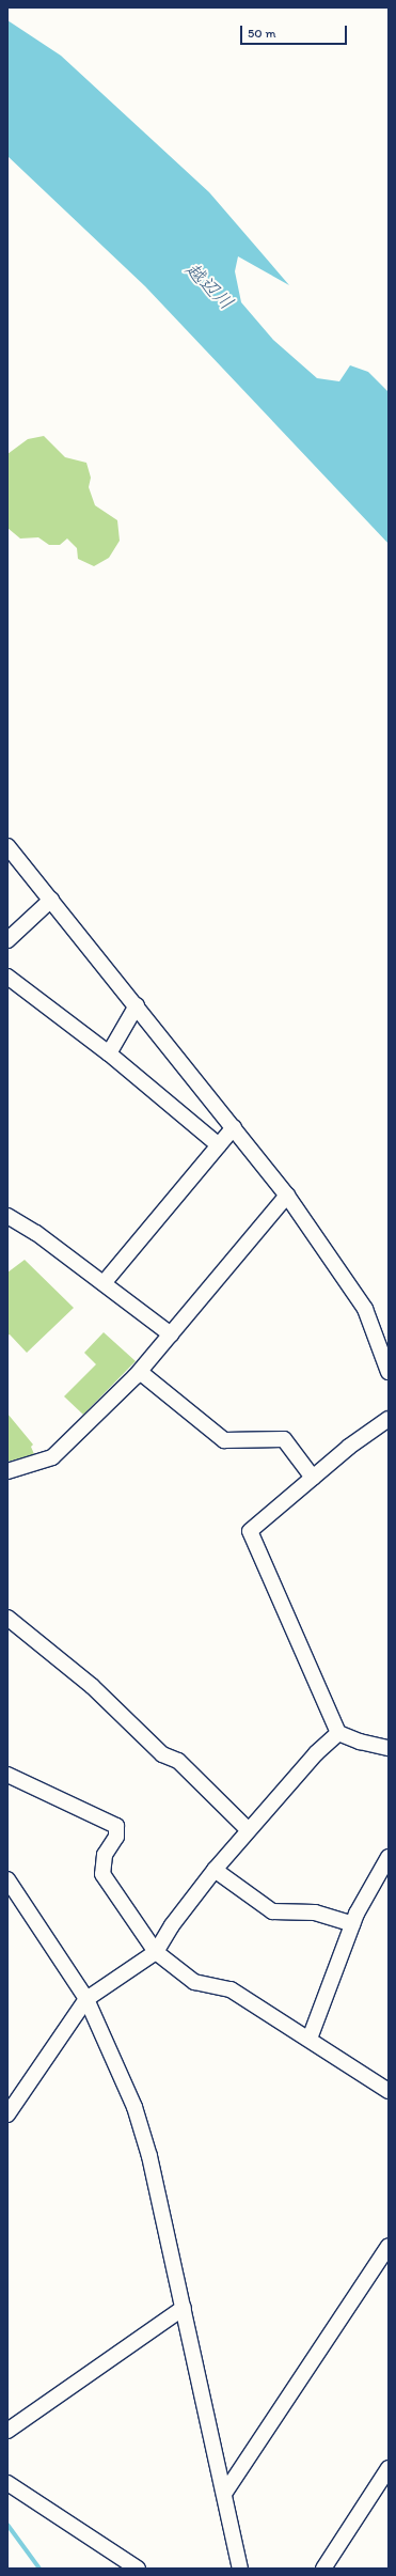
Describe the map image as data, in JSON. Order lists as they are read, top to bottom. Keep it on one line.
{"water":["越辺川"],"scale_bar":"50 m"}
